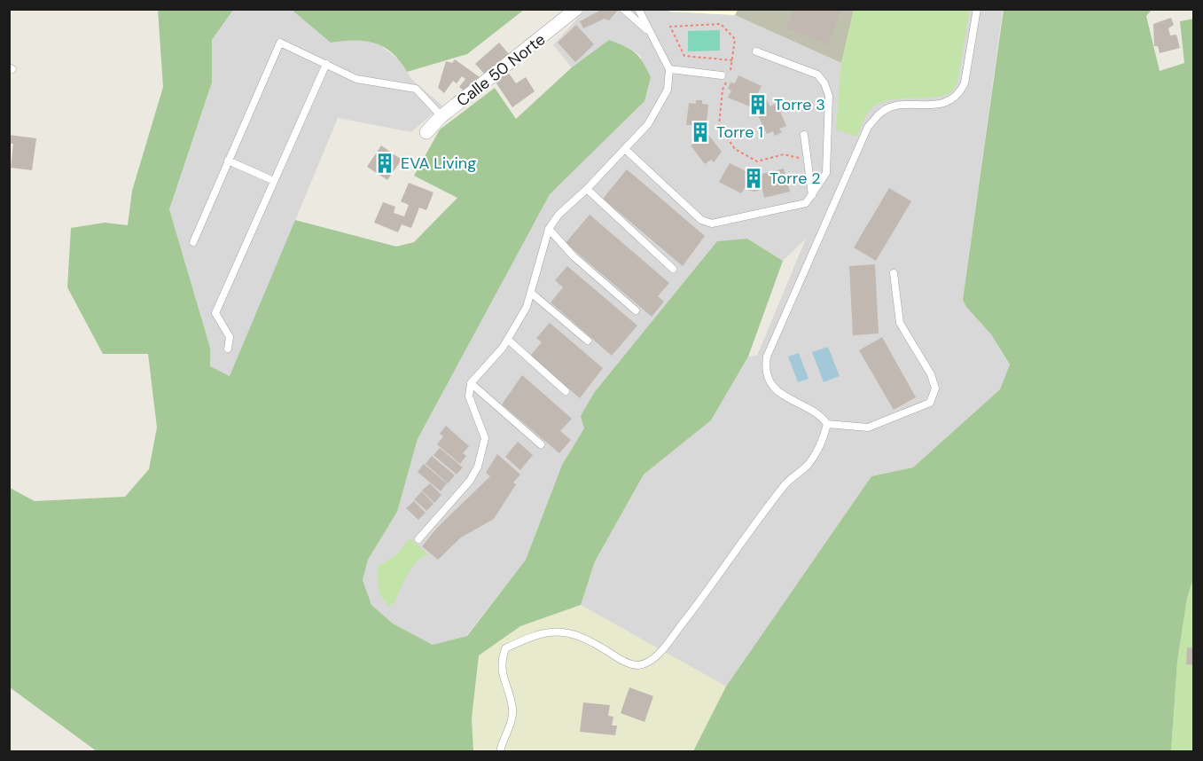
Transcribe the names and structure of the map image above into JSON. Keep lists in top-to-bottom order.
{
  "streets": {
    "street": ["Calle 50 Norte"]
  },
  "places": {
    "building": [
      "Torre 3",
      "Torre 1",
      "EVA Living",
      "Torre 2"
    ]
  }
}
